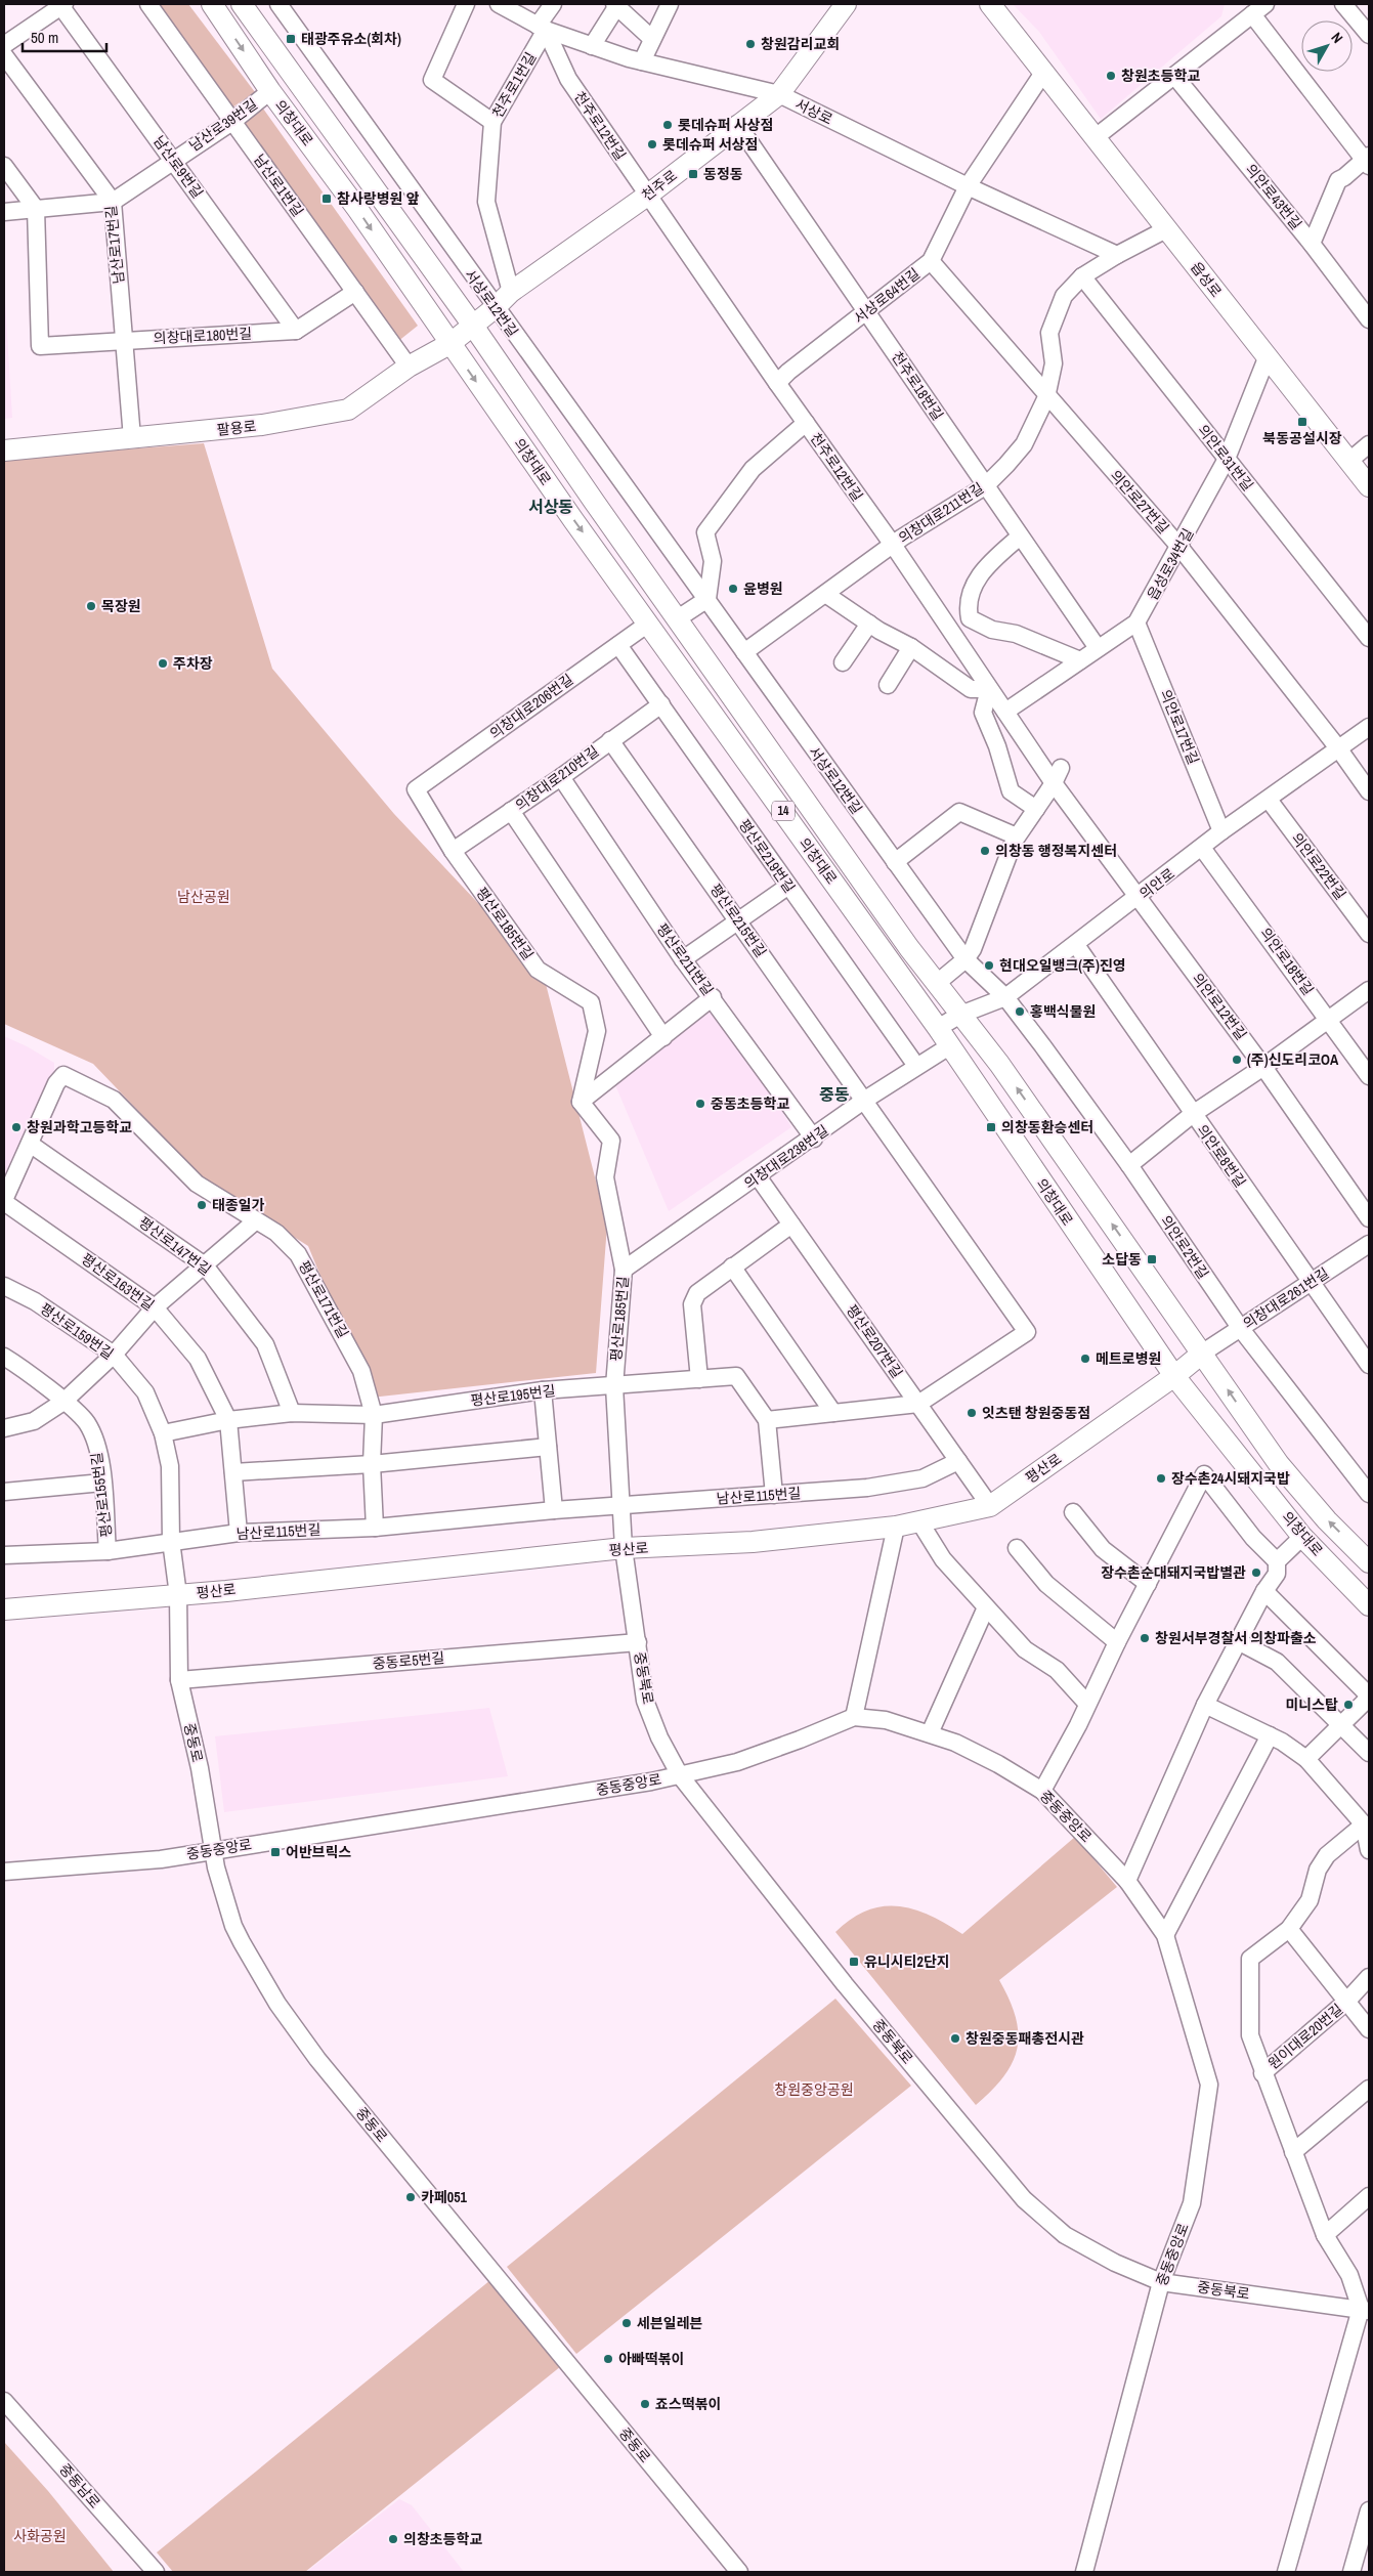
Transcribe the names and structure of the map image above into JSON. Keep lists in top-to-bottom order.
{
  "streets": {
    "main road": [
      "의창대로",
      "천주로",
      "읍성로",
      "팔용로",
      "14",
      "평산로"
    ],
    "street": [
      "천주로1번길",
      "서상로",
      "남산로39번길",
      "천주로12번길",
      "남산로9번길",
      "남산로1번길",
      "의안로43번길",
      "남산로17번길",
      "서상로64번길",
      "서상로12번길",
      "의창대로180번길",
      "천주로18번길",
      "의안로31번길",
      "의안로27번길",
      "의창대로211번길",
      "읍성로34번길",
      "의창대로206번길",
      "의안로17번길",
      "의창대로210번길",
      "평산로219번길",
      "의안로22번길",
      "의안로",
      "평산로215번길",
      "평산로185번길",
      "평산로211번길",
      "의안로18번길",
      "의안로12번길",
      "의안로8번길",
      "의창대로238번길",
      "평산로147번길",
      "의안로2번길",
      "평산로163번길",
      "의창대로261번길",
      "평산로171번길",
      "평산로159번길",
      "평산로207번길",
      "평산로195번길",
      "평산로155번길",
      "남산로115번길",
      "중동로5번길",
      "중동북로",
      "중동로",
      "중동중앙로",
      "원이대로20번길",
      "중동남로"
    ]
  },
  "crossings": [
    ["천주로1번길", "서상로"],
    ["천주로1번길", "천주로12번길"],
    ["천주로1번길", "천주로"],
    ["서상로", "천주로12번길"],
    ["서상로", "천주로"],
    ["서상로", "서상로64번길"],
    ["서상로", "의창대로211번길"],
    ["의창대로", "남산로39번길"],
    ["의창대로", "천주로"],
    ["의창대로", "팔용로"],
    ["의창대로", "의창대로206번길"],
    ["의창대로", "의안로"],
    ["의창대로", "의창대로238번길"],
    ["의창대로", "의창대로261번길"],
    ["의창대로", "평산로"],
    ["남산로39번길", "남산로9번길"],
    ["남산로39번길", "남산로1번길"],
    ["남산로39번길", "남산로17번길"],
    ["남산로39번길", "의창대로180번길"],
    ["천주로12번길", "천주로"],
    ["천주로12번길", "서상로64번길"],
    ["천주로12번길", "의창대로211번길"],
    ["천주로12번길", "읍성로34번길"],
    ["천주로12번길", "의안로"],
    ["천주로12번길", "의안로12번길"],
    ["남산로9번길", "의창대로180번길"],
    ["남산로1번길", "의창대로180번길"],
    ["남산로1번길", "팔용로"],
    ["천주로", "서상로12번길"],
    ["천주로", "천주로18번길"],
    ["천주로", "팔용로"],
    ["남산로17번길", "의창대로180번길"],
    ["남산로17번길", "팔용로"],
    ["읍성로", "의창대로211번길"],
    ["읍성로", "읍성로34번길"],
    ["서상로64번길", "천주로18번길"],
    ["서상로64번길", "의안로27번길"],
    ["서상로12번길", "의창대로211번길"],
    ["서상로12번길", "의안로"],
    ["서상로12번길", "의안로2번길"],
    ["천주로18번길", "의창대로211번길"],
    ["천주로18번길", "읍성로34번길"],
    ["의안로31번길", "의창대로211번길"],
    ["의안로31번길", "읍성로34번길"],
    ["의안로27번길", "의창대로211번길"],
    ["의안로27번길", "읍성로34번길"],
    ["의안로27번길", "의안로"],
    ["읍성로34번길", "의안로17번길"],
    ["의창대로206번길", "평산로219번길"],
    ["의창대로206번길", "평산로185번길"],
    ["의안로17번길", "의안로"],
    ["의창대로210번길", "평산로219번길"],
    ["의창대로210번길", "평산로215번길"],
    ["의창대로210번길", "평산로185번길"],
    ["의창대로210번길", "평산로211번길"],
    ["평산로219번길", "의창대로238번길"],
    ["의안로22번길", "의안로"],
    ["의안로", "의안로18번길"],
    ["의안로", "의안로12번길"],
    ["의안로", "의안로8번길"],
    ["의안로", "의안로2번길"],
    ["평산로215번길", "의창대로238번길"],
    ["평산로215번길", "평산로207번길"],
    ["평산로185번길", "의창대로238번길"],
    ["평산로185번길", "평산로195번길"],
    ["평산로185번길", "평산로"],
    ["평산로185번길", "남산로115번길"],
    ["평산로185번길", "중동북로"],
    ["평산로211번길", "의창대로238번길"],
    ["의안로8번길", "의창대로261번길"],
    ["의창대로238번길", "평산로207번길"],
    ["평산로147번길", "평산로171번길"],
    ["평산로147번길", "평산로195번길"],
    ["의안로2번길", "의창대로261번길"],
    ["평산로163번길", "평산로195번길"],
    ["평산로163번길", "남산로115번길"],
    ["의창대로261번길", "평산로"],
    ["평산로171번길", "평산로195번길"],
    ["평산로171번길", "남산로115번길"],
    ["평산로159번길", "평산로195번길"],
    ["평산로159번길", "평산로"],
    ["평산로159번길", "남산로115번길"],
    ["평산로159번길", "중동로"],
    ["평산로207번길", "평산로"],
    ["평산로207번길", "남산로115번길"],
    ["평산로", "중동북로"],
    ["평산로", "중동로"],
    ["평산로155번길", "남산로115번길"],
    ["중동로5번길", "중동북로"],
    ["중동로5번길", "중동로"],
    ["중동북로", "중동중앙로"],
    ["중동북로", "원이대로20번길"],
    ["중동로", "중동중앙로"]
  ],
  "districts": ["서상동", "중동"],
  "parks": ["남산공원", "창원중앙공원", "사화공원"],
  "places": {
    "transit": [
      "태광주유소(회차)",
      "동정동",
      "참사랑병원 앞",
      "북동공설시장",
      "의창동환승센터",
      "소답동",
      "어반브릭스",
      "유니시티2단지"
    ],
    "other": [
      "창원감리교회",
      "창원초등학교",
      "롯데슈퍼 사상점",
      "롯데슈퍼 서상점",
      "윤병원",
      "목장원",
      "주차장",
      "의창동 행정복지센터",
      "현대오일뱅크(주)진영",
      "홍백식물원",
      "(주)신도리코OA",
      "중동초등학교",
      "창원과학고등학교",
      "태종일가",
      "메트로병원",
      "잇츠탠 창원중동점",
      "장수촌24시돼지국밥",
      "장수촌순대돼지국밥별관",
      "창원서부경찰서 의창파출소",
      "미니스탑",
      "창원중동패총전시관",
      "카페051",
      "세븐일레븐",
      "아빠떡볶이",
      "죠스떡볶이",
      "의창초등학교"
    ]
  },
  "scale_bar": "50 m",
  "north": "top right"
}
